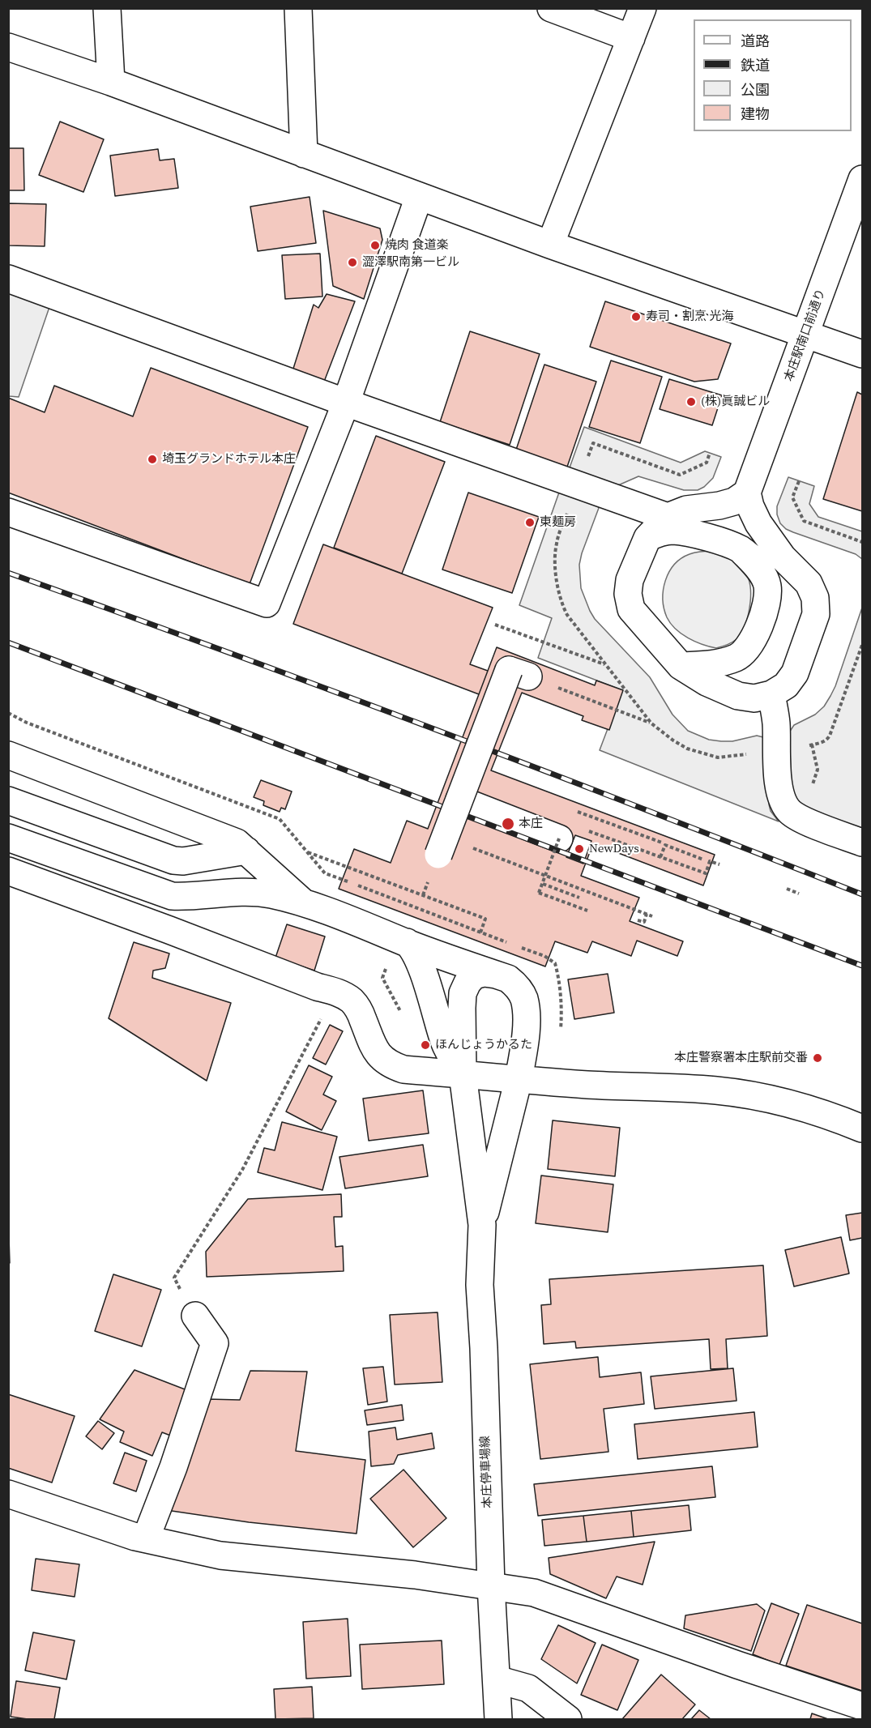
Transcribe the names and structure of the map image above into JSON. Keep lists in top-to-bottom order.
{
  "streets": {
    "street": ["本庄駅南口前通り", "本庄停車場線"]
  },
  "places": [
    "焼肉 食道楽",
    "澀澤駅南第一ビル",
    "寿司・割烹 光海",
    "(株)眞誠ビル",
    "埼玉グランドホテル本庄",
    "東麺房",
    "本庄",
    "NewDays",
    "ほんじょうかるた",
    "本庄警察署本庄駅前交番"
  ],
  "legend": [
    "道路",
    "鉄道",
    "公園",
    "建物"
  ]
}
